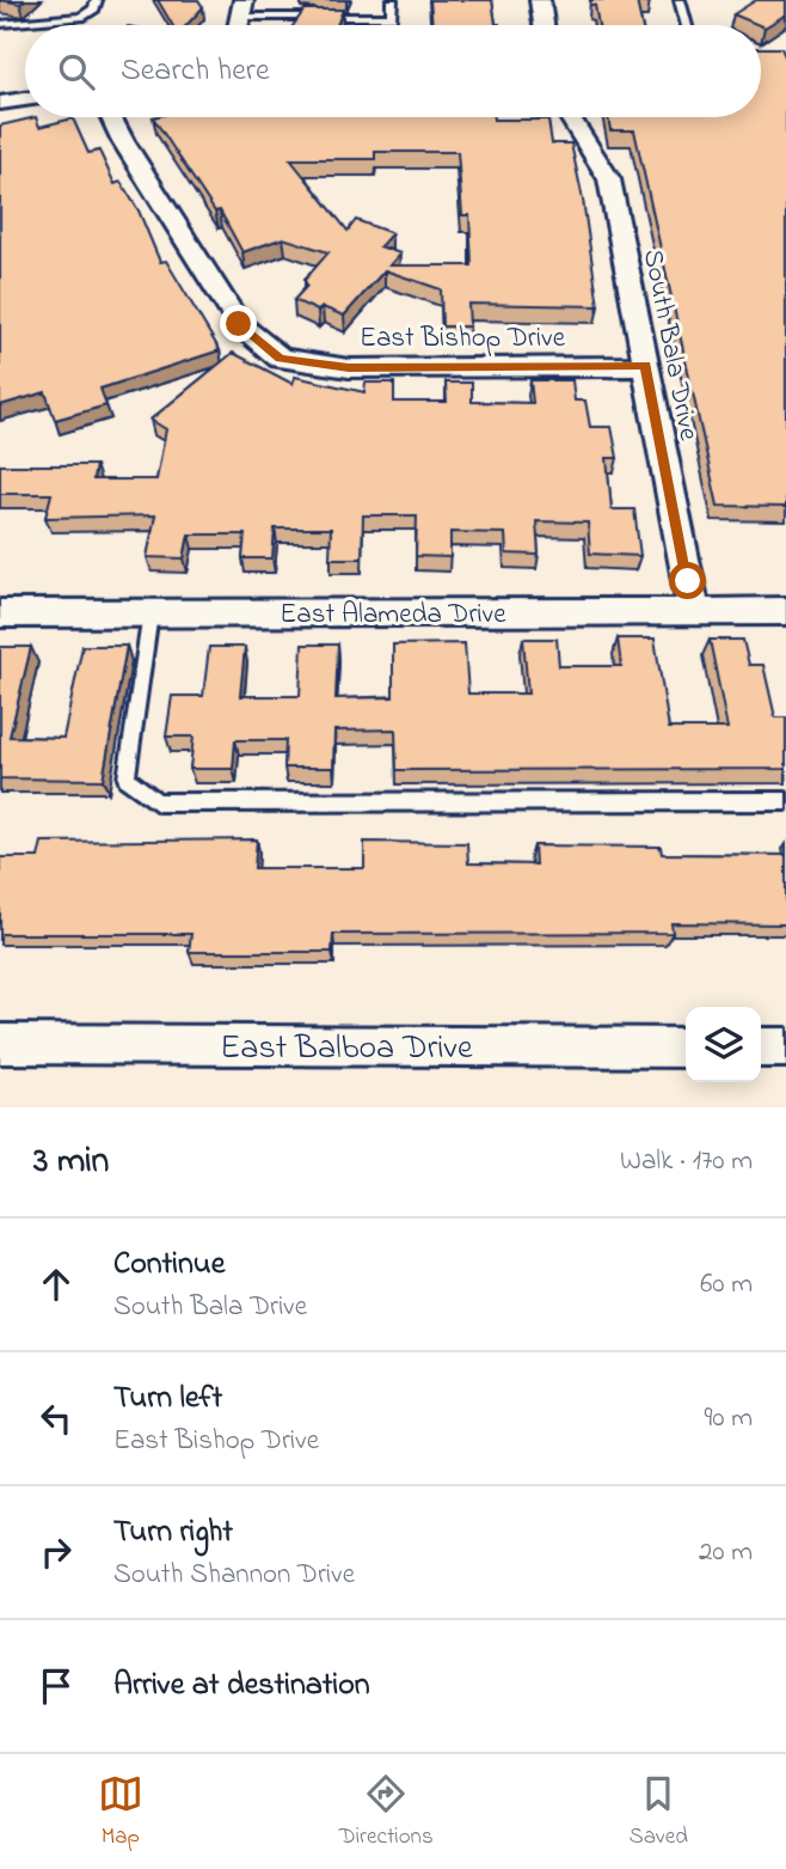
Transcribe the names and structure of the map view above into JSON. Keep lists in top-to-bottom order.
{
  "streets": {
    "street": [
      "East Bishop Drive",
      "South Bala Drive",
      "East Alameda Drive",
      "East Balboa Drive"
    ]
  },
  "crossings": [
    ["East Bishop Drive", "South Bala Drive"],
    ["South Bala Drive", "East Alameda Drive"]
  ],
  "page": {
    "search": "Search here",
    "heading": ["3 min", "Walk · 170 m"],
    "list": [
      ["Continue", "South Bala Drive", "60 m"],
      ["Turn left", "East Bishop Drive", "90 m"],
      ["Turn right", "South Shannon Drive", "20 m"],
      "Arrive at destination"
    ],
    "nav": ["Map", "Directions", "Saved"]
  }
}
